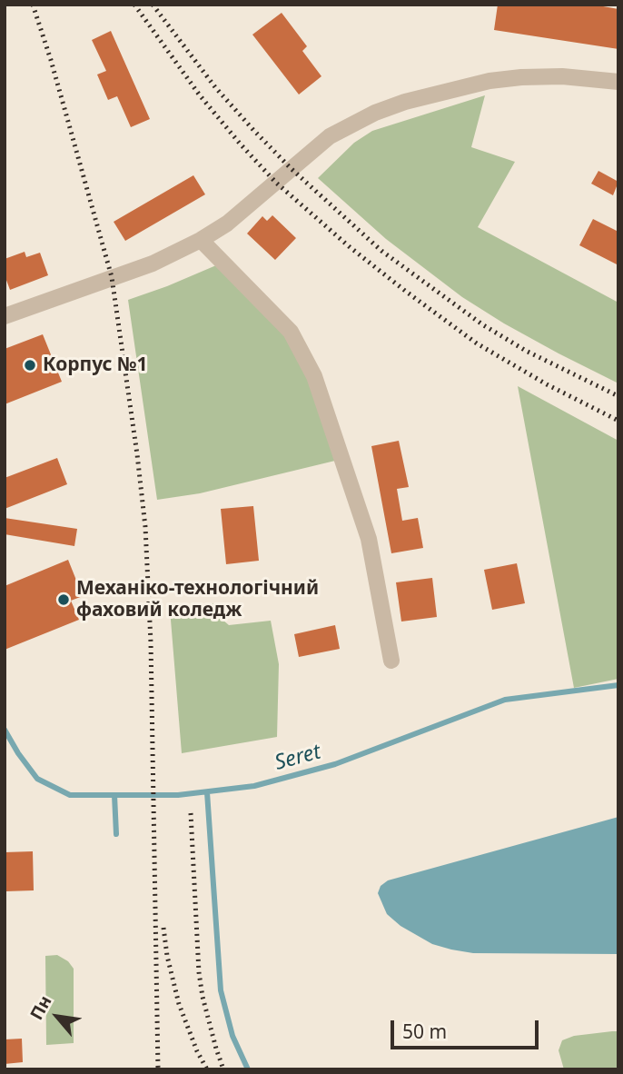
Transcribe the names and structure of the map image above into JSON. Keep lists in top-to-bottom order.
{
  "water": ["Seret"],
  "places": ["Корпус №1", "Механіко-технологічний фаховий коледж"],
  "scale_bar": "50 m",
  "north": "top left"
}
